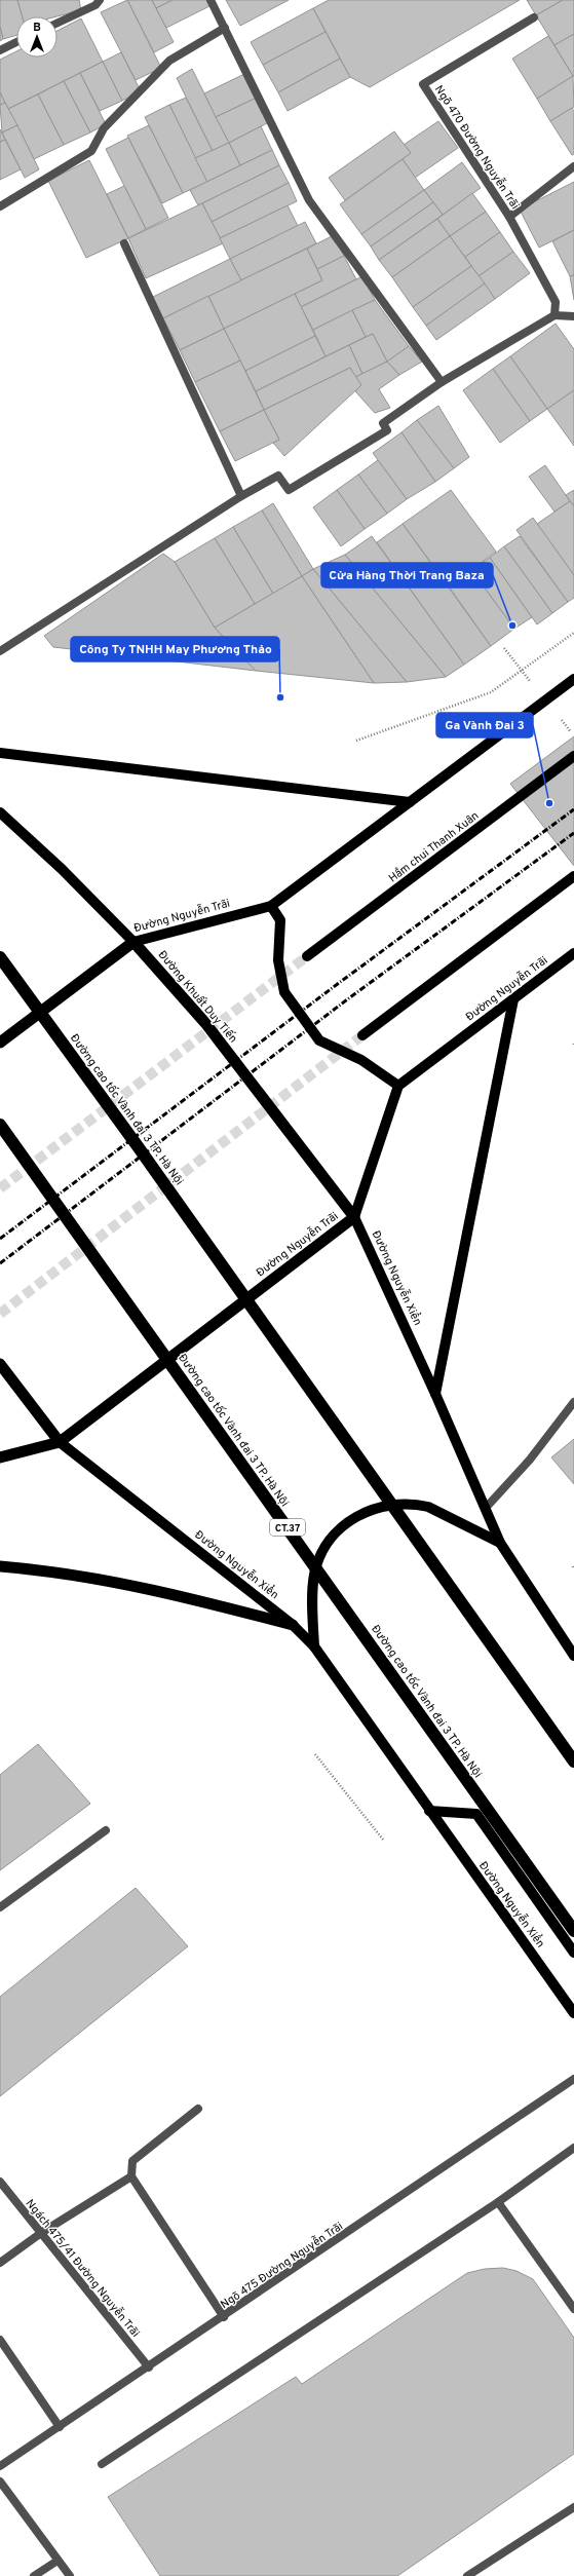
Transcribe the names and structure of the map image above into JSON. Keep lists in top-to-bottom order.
{
  "streets": {
    "highway": [
      "Đường Nguyễn Trãi",
      "Đường Khuất Duy Tiến",
      "Đường cao tốc Vành đai 3 TP. Hà Nội",
      "Đường Nguyễn Xiển",
      "CT.37"
    ],
    "main road": ["Hầm chui Thanh Xuân"],
    "street": ["Ngõ 470 Đường Nguyễn Trãi", "Ngõ 475 Đường Nguyễn Trãi", "Ngách 475/41 Đường Nguyễn Trãi"]
  },
  "crossings": [
    ["Đường Nguyễn Trãi", "Đường Khuất Duy Tiến"],
    ["Đường Nguyễn Trãi", "Đường Nguyễn Xiển"],
    ["Đường Khuất Duy Tiến", "Đường Nguyễn Xiển"],
    ["Ngõ 475 Đường Nguyễn Trãi", "Ngách 475/41 Đường Nguyễn Trãi"]
  ],
  "places": ["Cửa Hàng Thời Trang Baza", "Công Ty TNHH May Phương Thảo", "Ga Vành Đai 3"],
  "north": "top"
}
